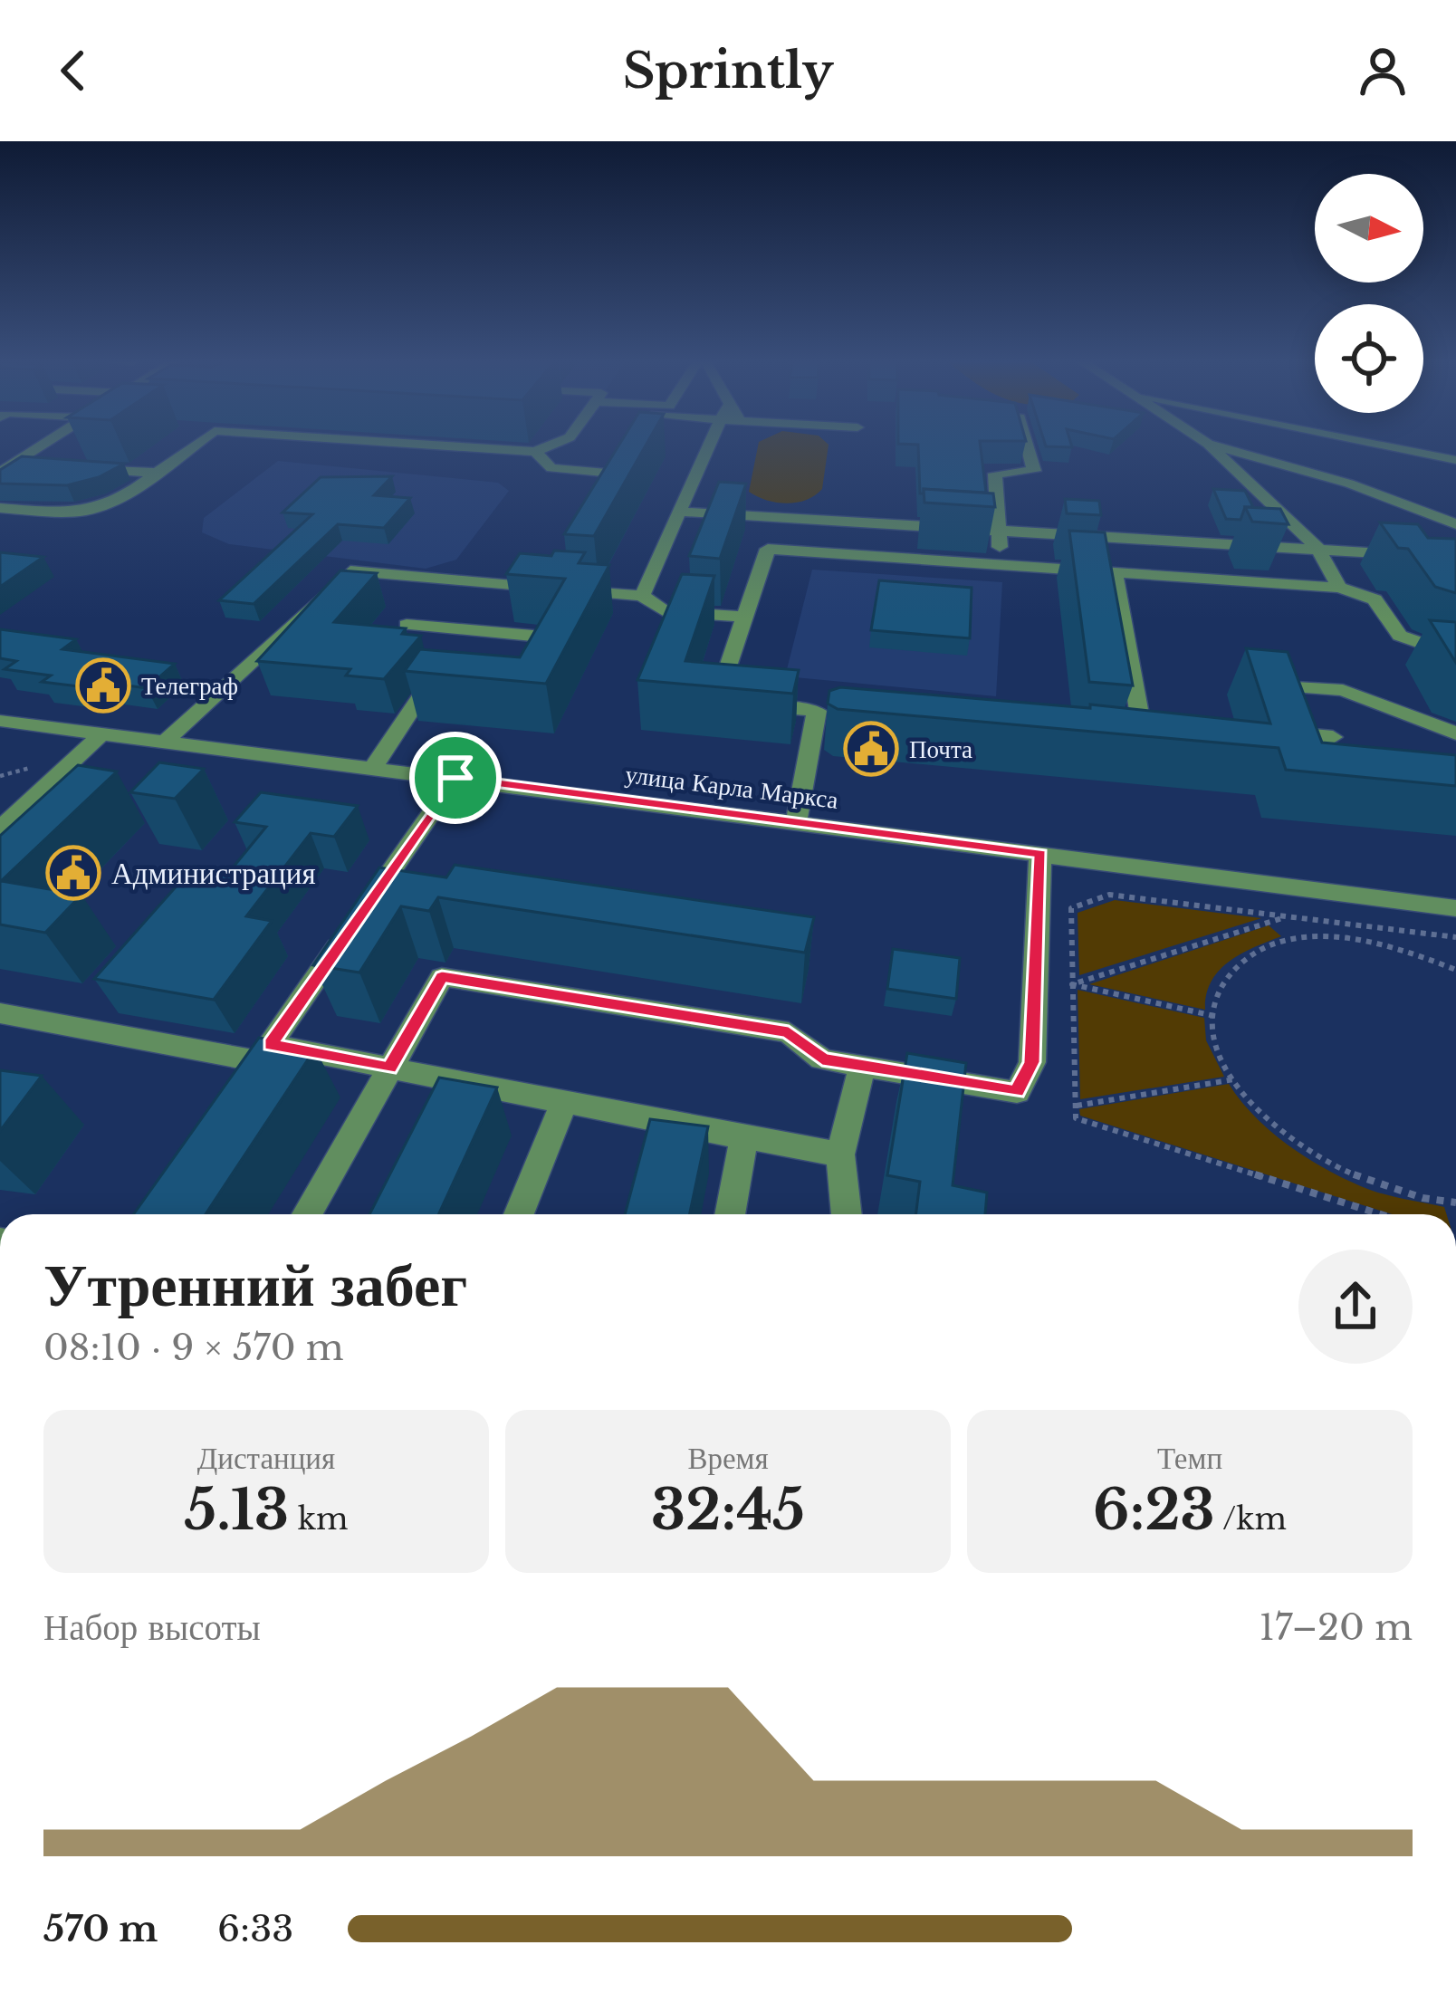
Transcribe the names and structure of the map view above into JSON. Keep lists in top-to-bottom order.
{
  "streets": {
    "street": ["улица Карла Маркса"]
  },
  "places": {
    "public building": ["Телеграф", "Почта", "Администрация"]
  },
  "north": "right",
  "page": {
    "header": "Sprintly",
    "heading": ["Утренний забег", "08:10 · 9 × 570 m"],
    "stats": [
      ["Дистанция", "5.13 km"],
      ["Время", "32:45"],
      ["Темп", "6:23 /km"]
    ],
    "chart": ["Набор высоты", "17–20 m"],
    "list": [
      {
        "name": "570 m",
        "note": "6:33"
      }
    ]
  }
}
